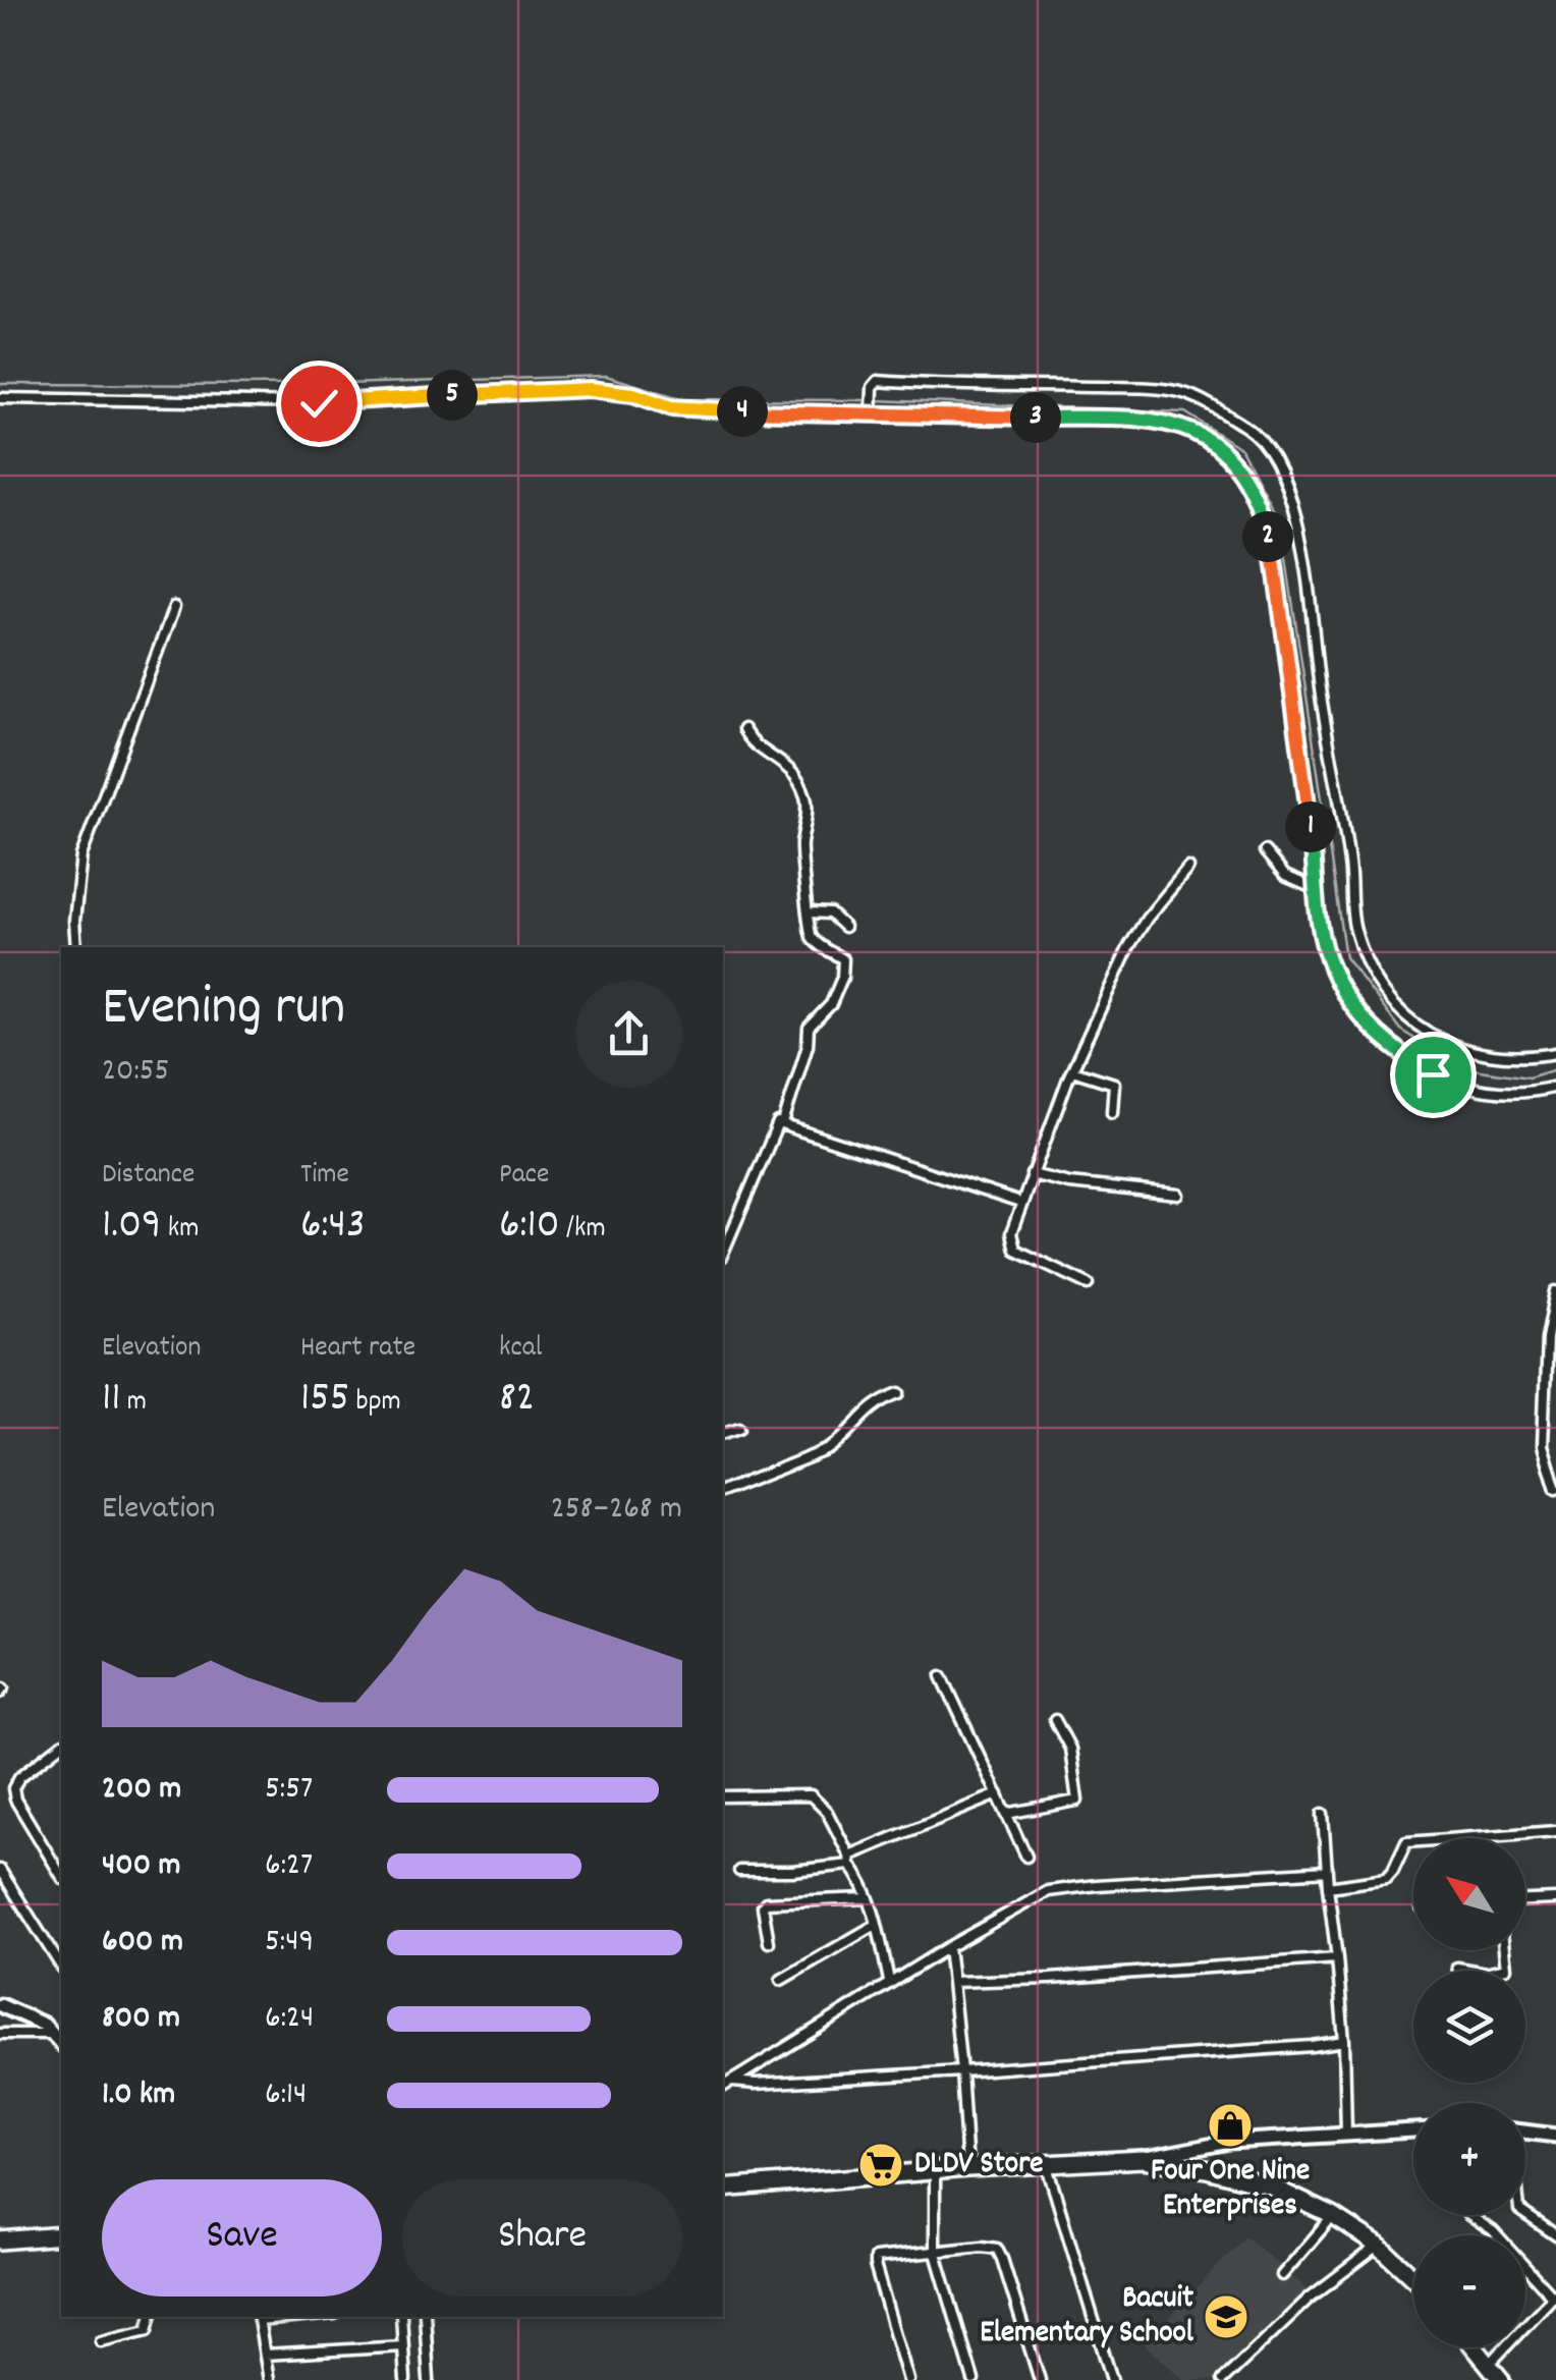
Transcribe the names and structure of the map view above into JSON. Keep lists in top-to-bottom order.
{
  "places": {
    "shop": ["Four One Nine Enterprises"],
    "supermarket": ["DLDV Store"],
    "school or university": ["Bacuit Elementary School"]
  },
  "north": "top left",
  "page": {
    "pins": [
      "5",
      "4",
      "3",
      "2",
      "1"
    ],
    "heading": ["Evening run", "20:55"],
    "stats": [
      ["Distance", "1.09 km"],
      ["Time", "6:43"],
      ["Pace", "6:10 /km"],
      ["Elevation", "11 m"],
      ["Heart rate", "155 bpm"],
      ["kcal", "82"]
    ],
    "chart": ["Elevation", "258–268 m"],
    "list": [
      {
        "name": "200 m",
        "note": "5:57"
      },
      {
        "name": "400 m",
        "note": "6:27"
      },
      {
        "name": "600 m",
        "note": "5:49"
      },
      {
        "name": "800 m",
        "note": "6:24"
      },
      {
        "name": "1.0 km",
        "note": "6:14"
      }
    ],
    "map_buttons": ["+", "−"],
    "buttons": ["Save", "Share"]
  }
}
